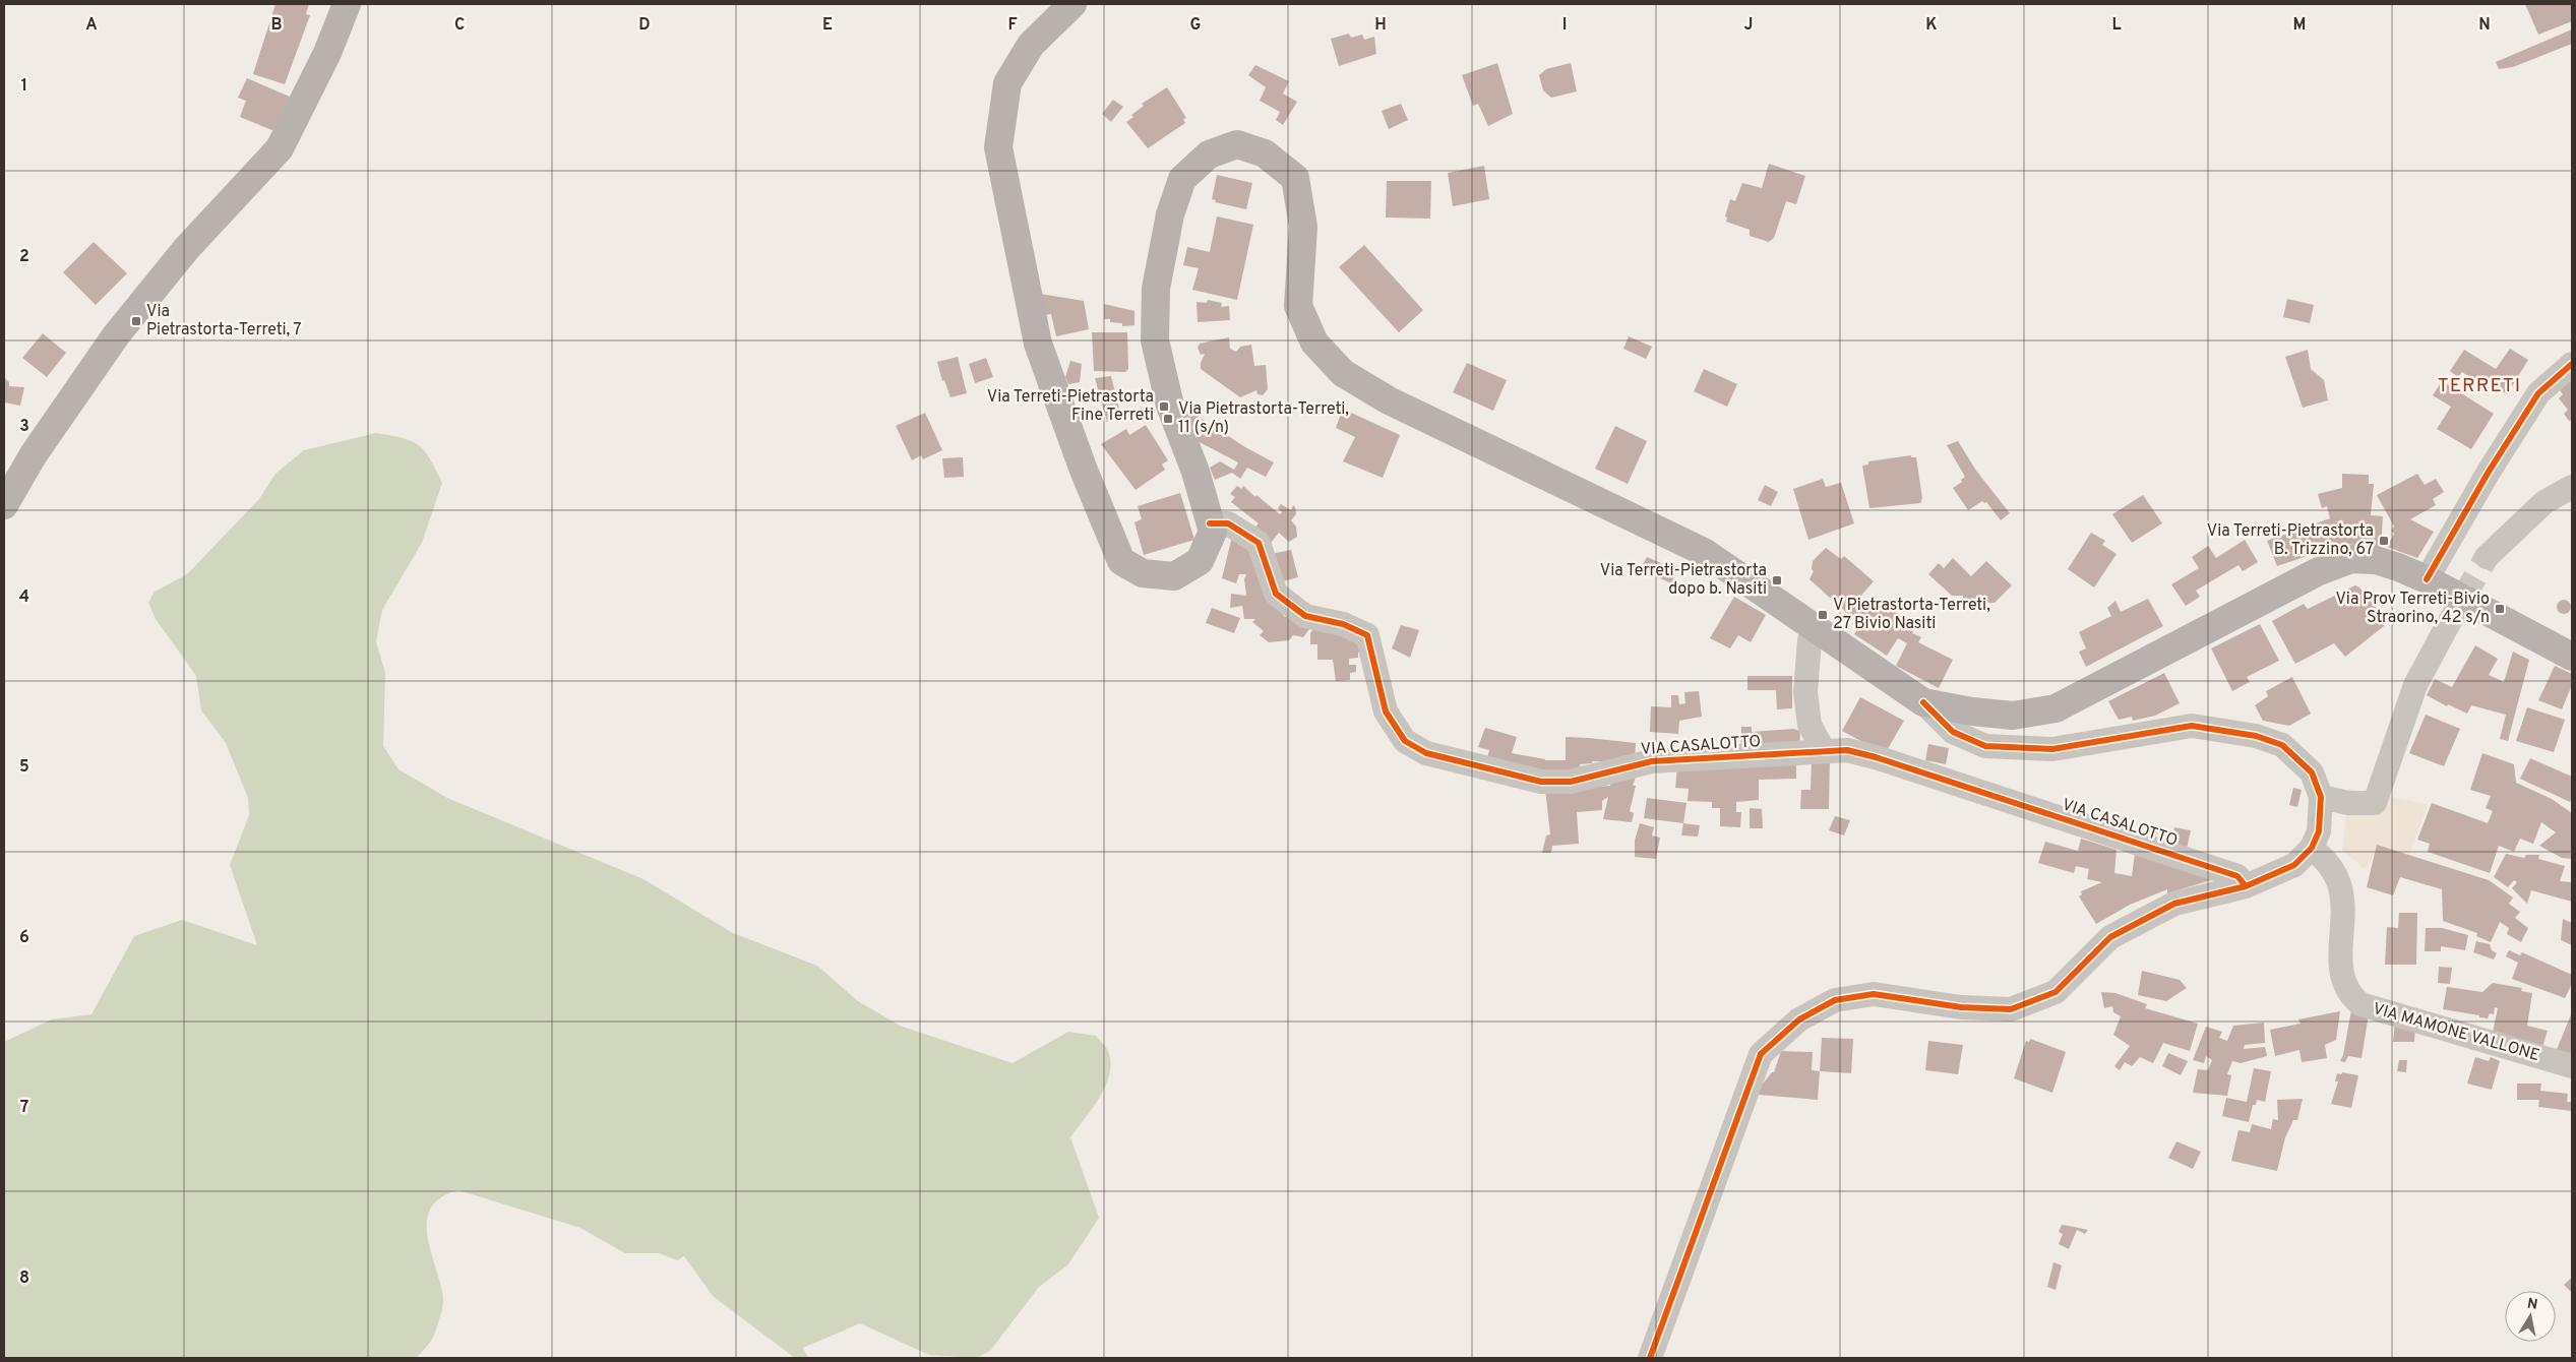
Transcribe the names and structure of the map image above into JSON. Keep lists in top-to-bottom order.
{
  "streets": {
    "street": ["VIA CASALOTTO", "VIA MAMONE VALLONE"]
  },
  "districts": ["TERRETI"],
  "places": {
    "transit": [
      "Via Pietrastorta-Terreti, 7",
      "Via Terreti-Pietrastorta Fine Terreti",
      "Via Pietrastorta-Terreti, 11 (s/n)",
      "Via Terreti-Pietrastorta B. Trizzino, 67",
      "Via Terreti-Pietrastorta dopo b. Nasiti",
      "Via Prov Terreti-Bivio Straorino, 42 s/n",
      "V Pietrastorta-Terreti, 27 Bivio Nasiti"
    ]
  },
  "north": "top",
  "grid": {
    "columns": [
      "A",
      "B",
      "C",
      "D",
      "E",
      "F",
      "G",
      "H",
      "I",
      "J",
      "K",
      "L",
      "M",
      "N"
    ],
    "rows": [
      "1",
      "2",
      "3",
      "4",
      "5",
      "6",
      "7",
      "8"
    ]
  }
}
